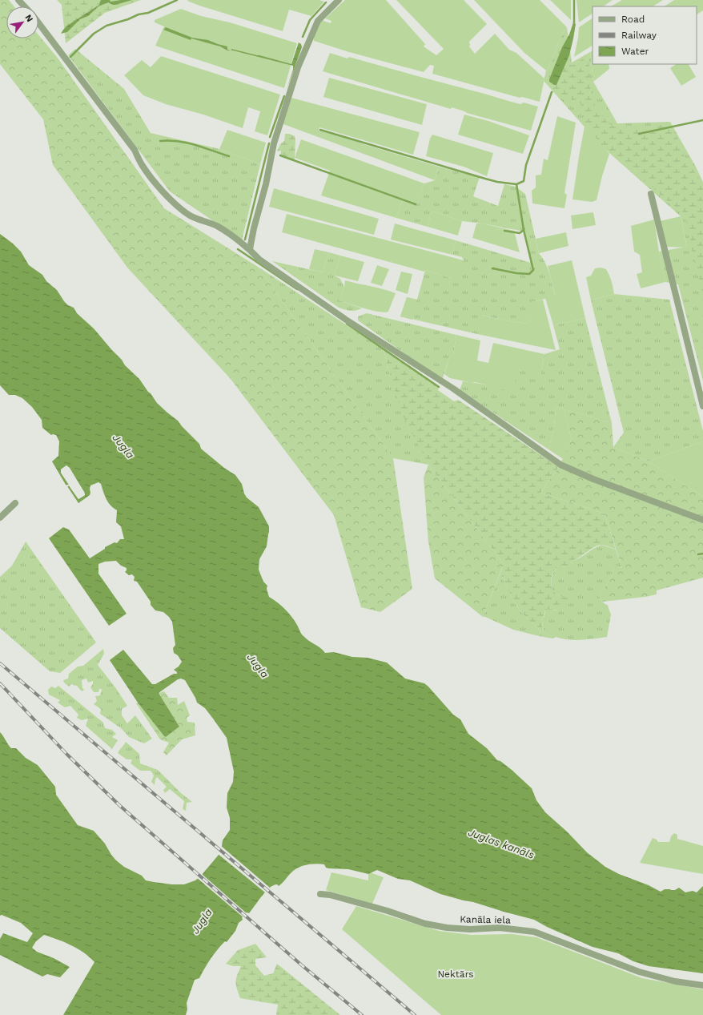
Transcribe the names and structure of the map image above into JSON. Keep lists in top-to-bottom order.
{
  "streets": {
    "street": ["Kanāla iela"]
  },
  "water": ["Jugla", "Juglas kanāls"],
  "parks": ["Nektārs"],
  "legend": ["Road", "Railway", "Water"],
  "north": "top right"
}
